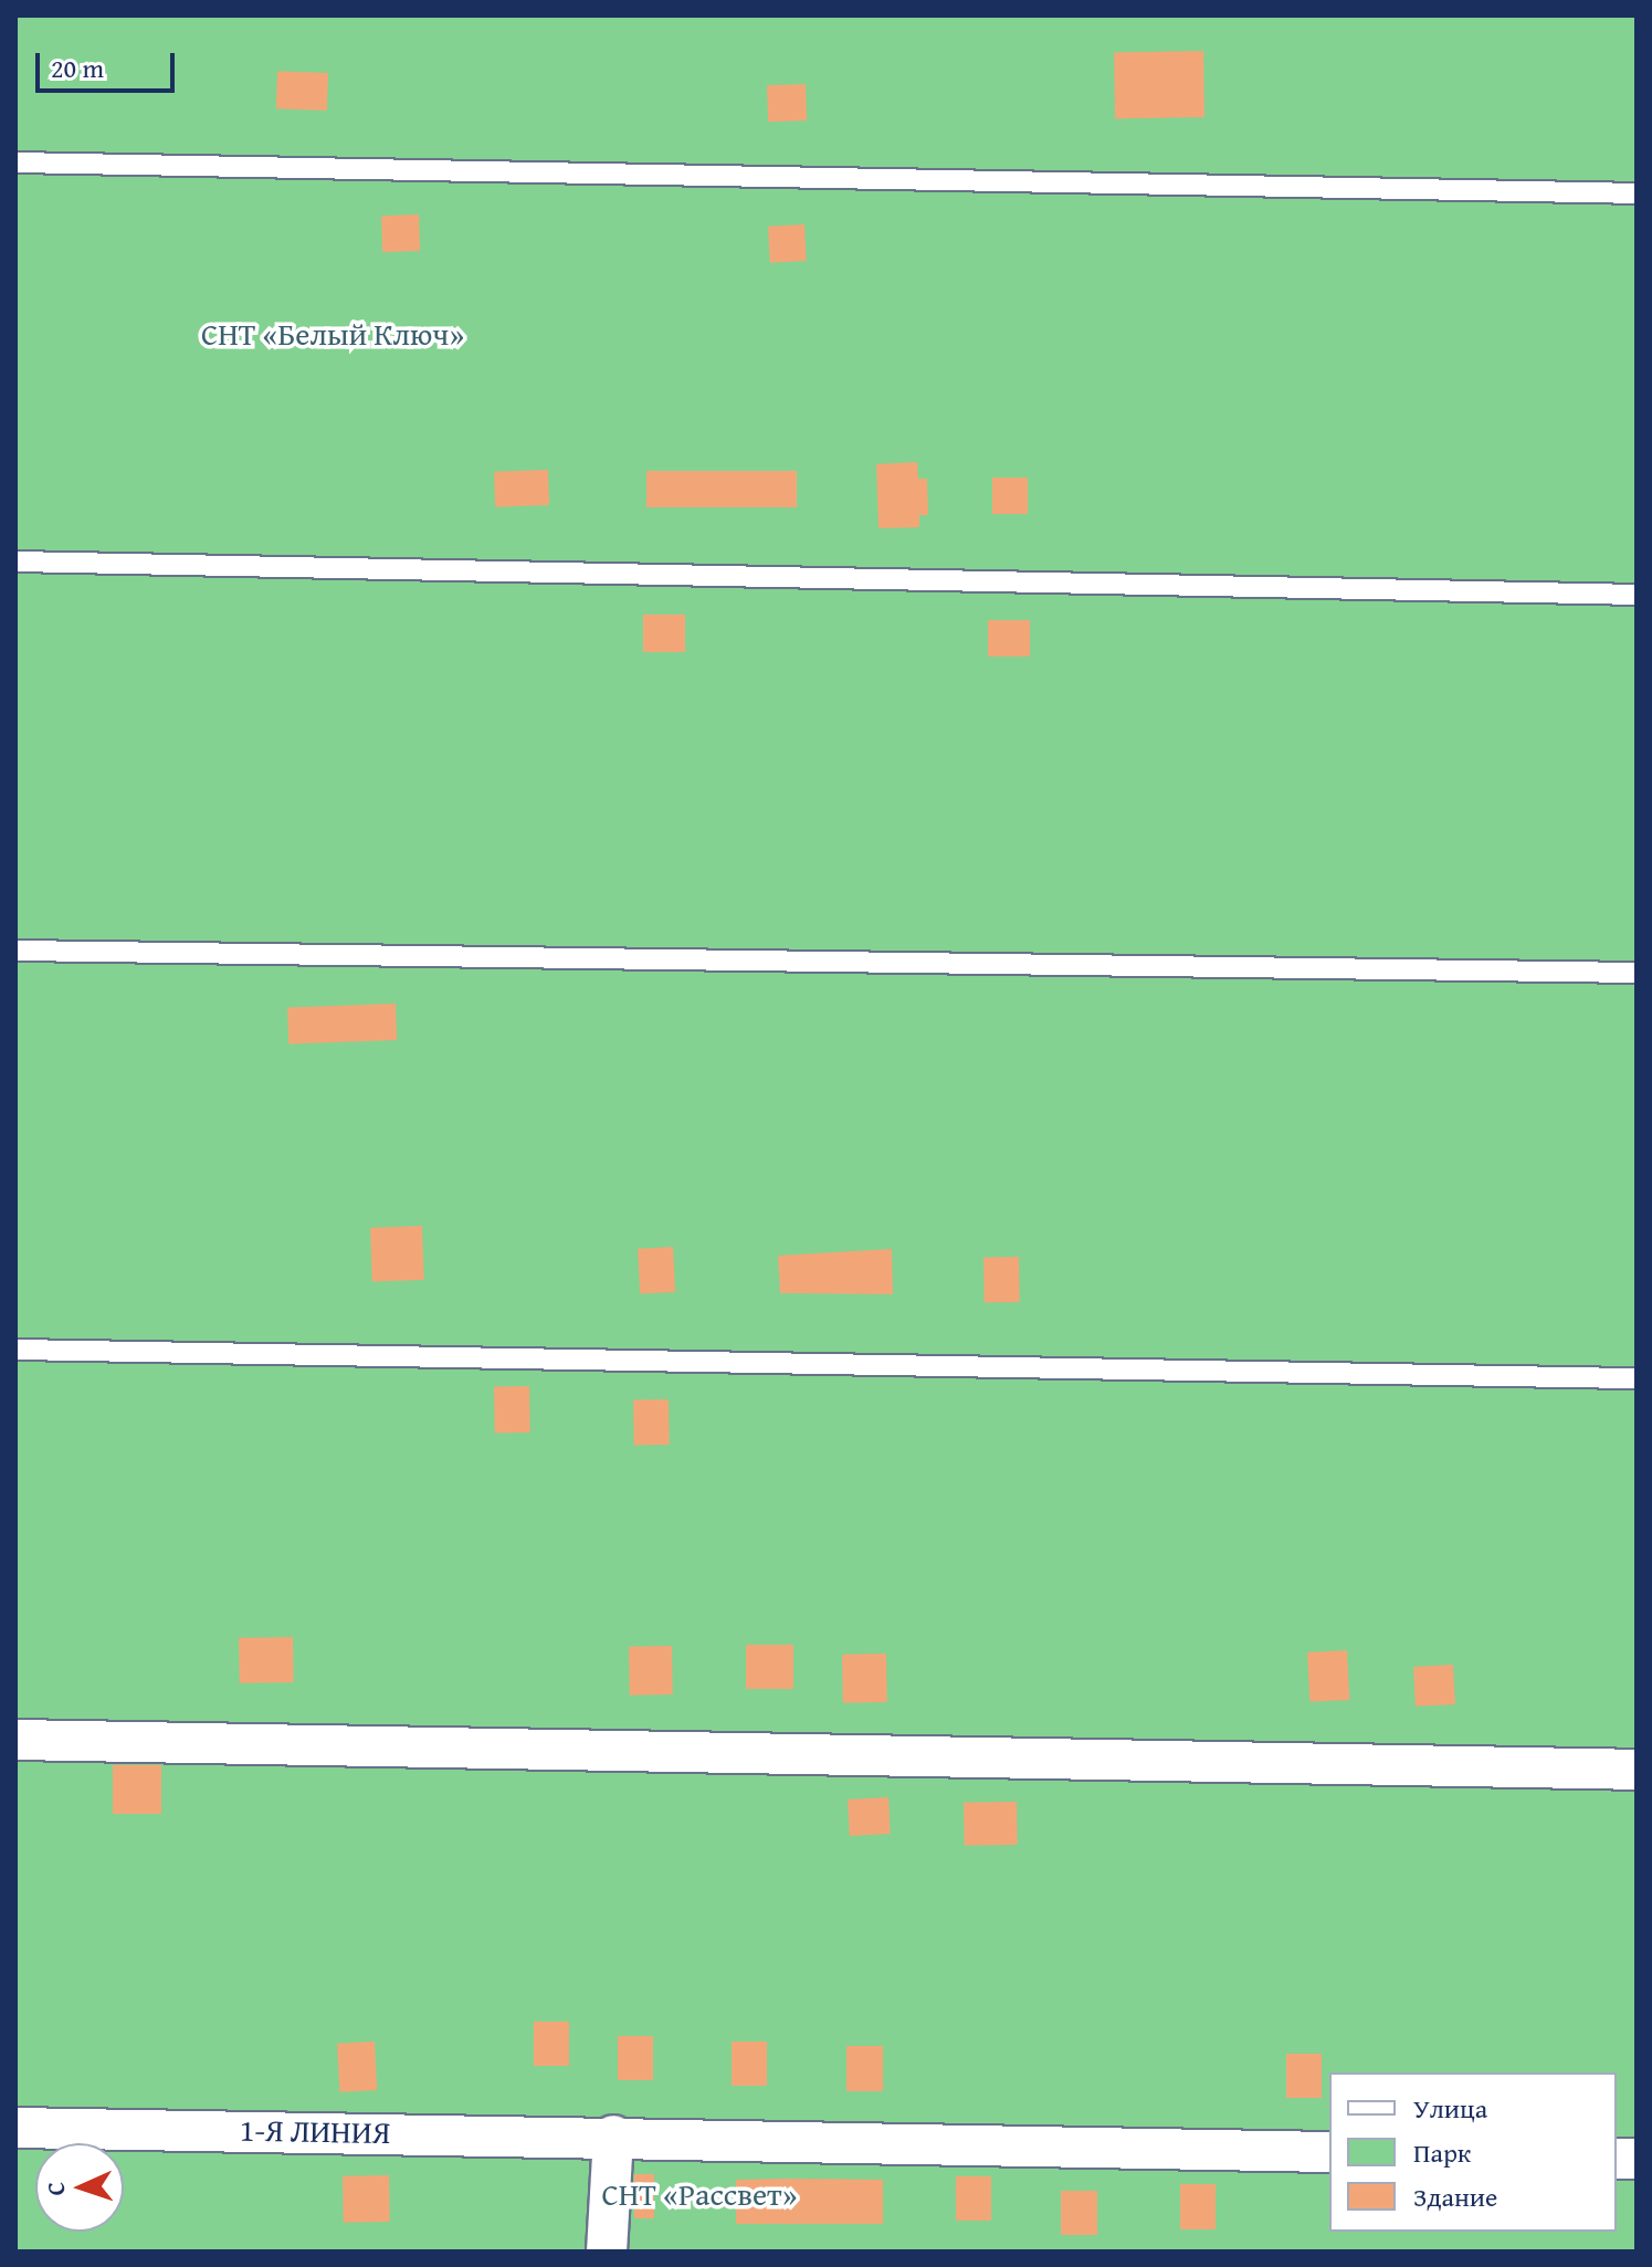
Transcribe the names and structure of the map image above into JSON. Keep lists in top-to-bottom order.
{
  "streets": {
    "street": ["1-Я ЛИНИЯ"]
  },
  "parks": ["СНТ «Белый Ключ»", "СНТ «Рассвет»"],
  "legend": ["Улица", "Парк", "Здание"],
  "scale_bar": "20 m",
  "north": "left"
}
